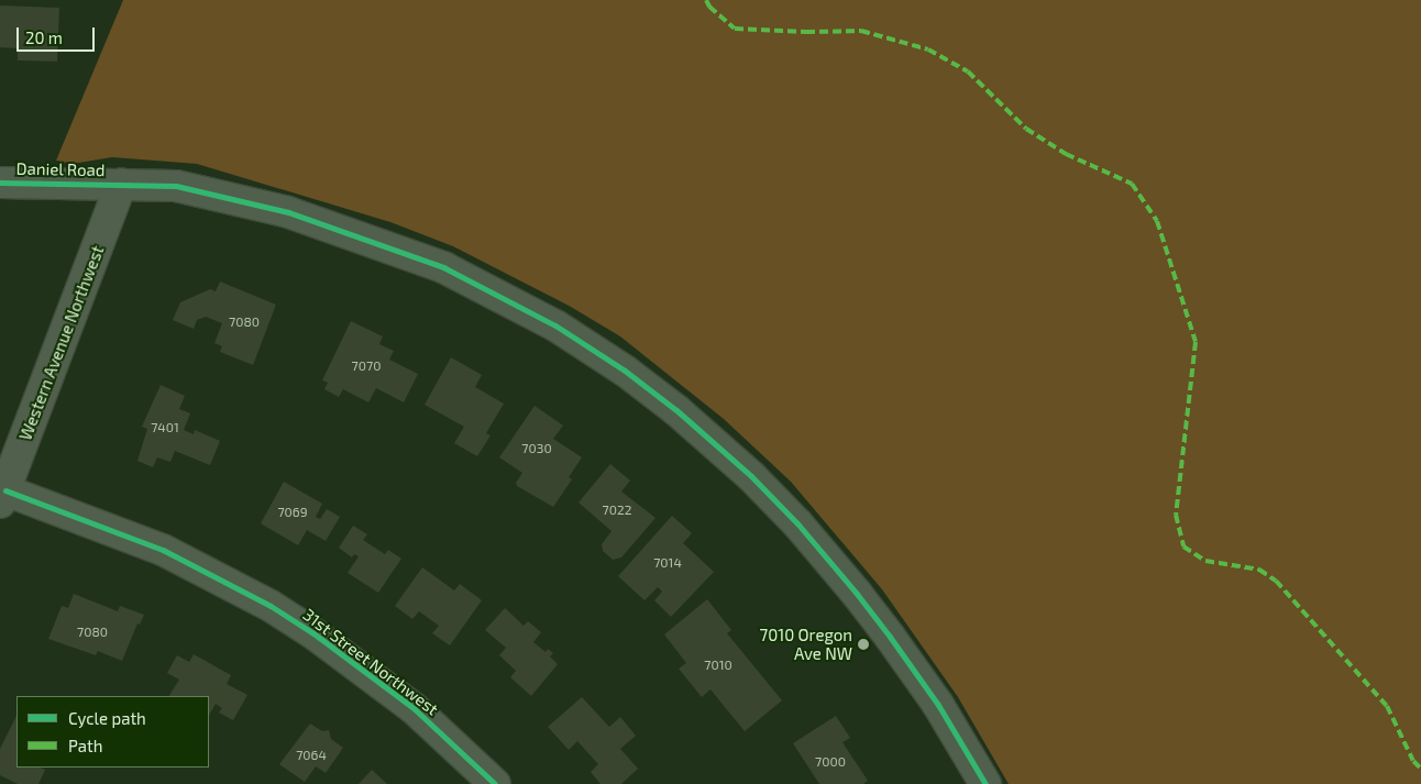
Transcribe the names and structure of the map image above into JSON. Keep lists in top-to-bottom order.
{
  "streets": {
    "street": ["Daniel Road", "Western Avenue Northwest", "31st Street Northwest"]
  },
  "crossings": [
    ["Daniel Road", "Western Avenue Northwest"],
    ["Western Avenue Northwest", "31st Street Northwest"]
  ],
  "places": ["7010 Oregon Ave NW"],
  "house_numbers": [
    "7080",
    "7070",
    "7401",
    "7030",
    "7022",
    "7069",
    "7014",
    "7080",
    "7010",
    "7064",
    "7000"
  ],
  "legend": ["Cycle path", "Path"],
  "scale_bar": "20 m"
}
